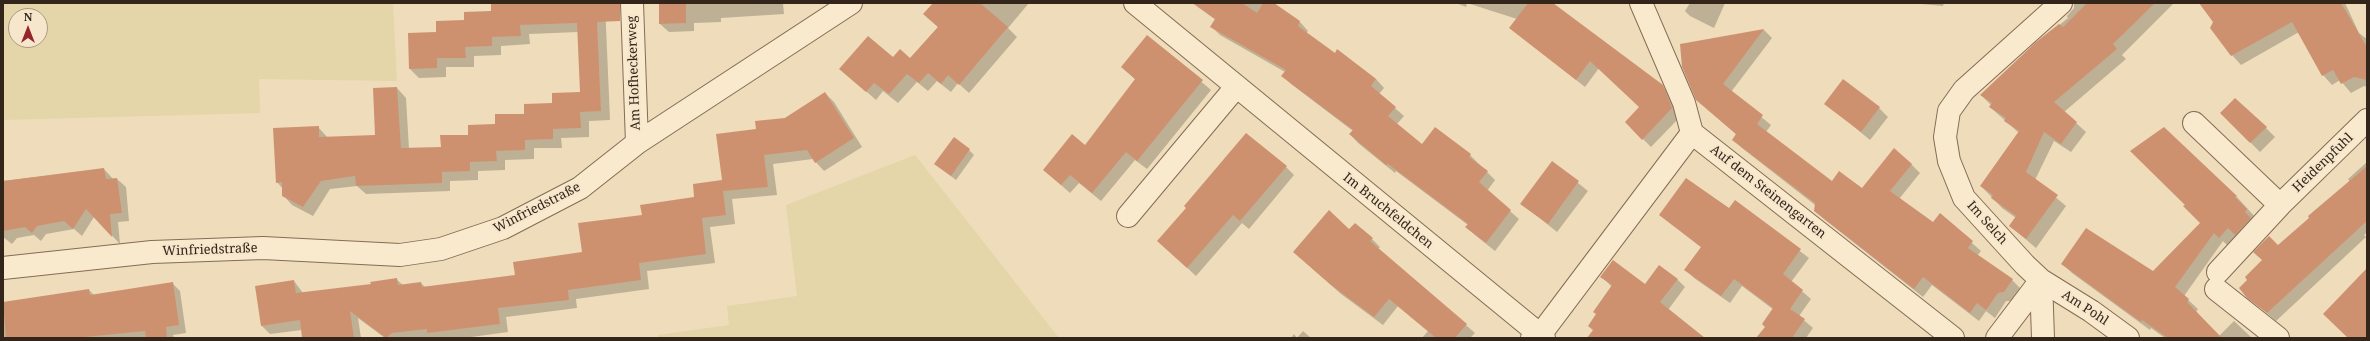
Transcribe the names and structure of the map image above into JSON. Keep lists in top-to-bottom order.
{
  "streets": {
    "street": [
      "Am Hofheckerweg",
      "Heidenpfuhl",
      "Auf dem Steinengarten",
      "Winfriedstraße",
      "Im Bruchfeldchen",
      "Im Selch",
      "Am Pohl"
    ]
  },
  "crossings": [
    ["Am Hofheckerweg", "Winfriedstraße"],
    ["Auf dem Steinengarten", "Im Bruchfeldchen"],
    ["Im Selch", "Am Pohl"]
  ],
  "north": "top"
}
